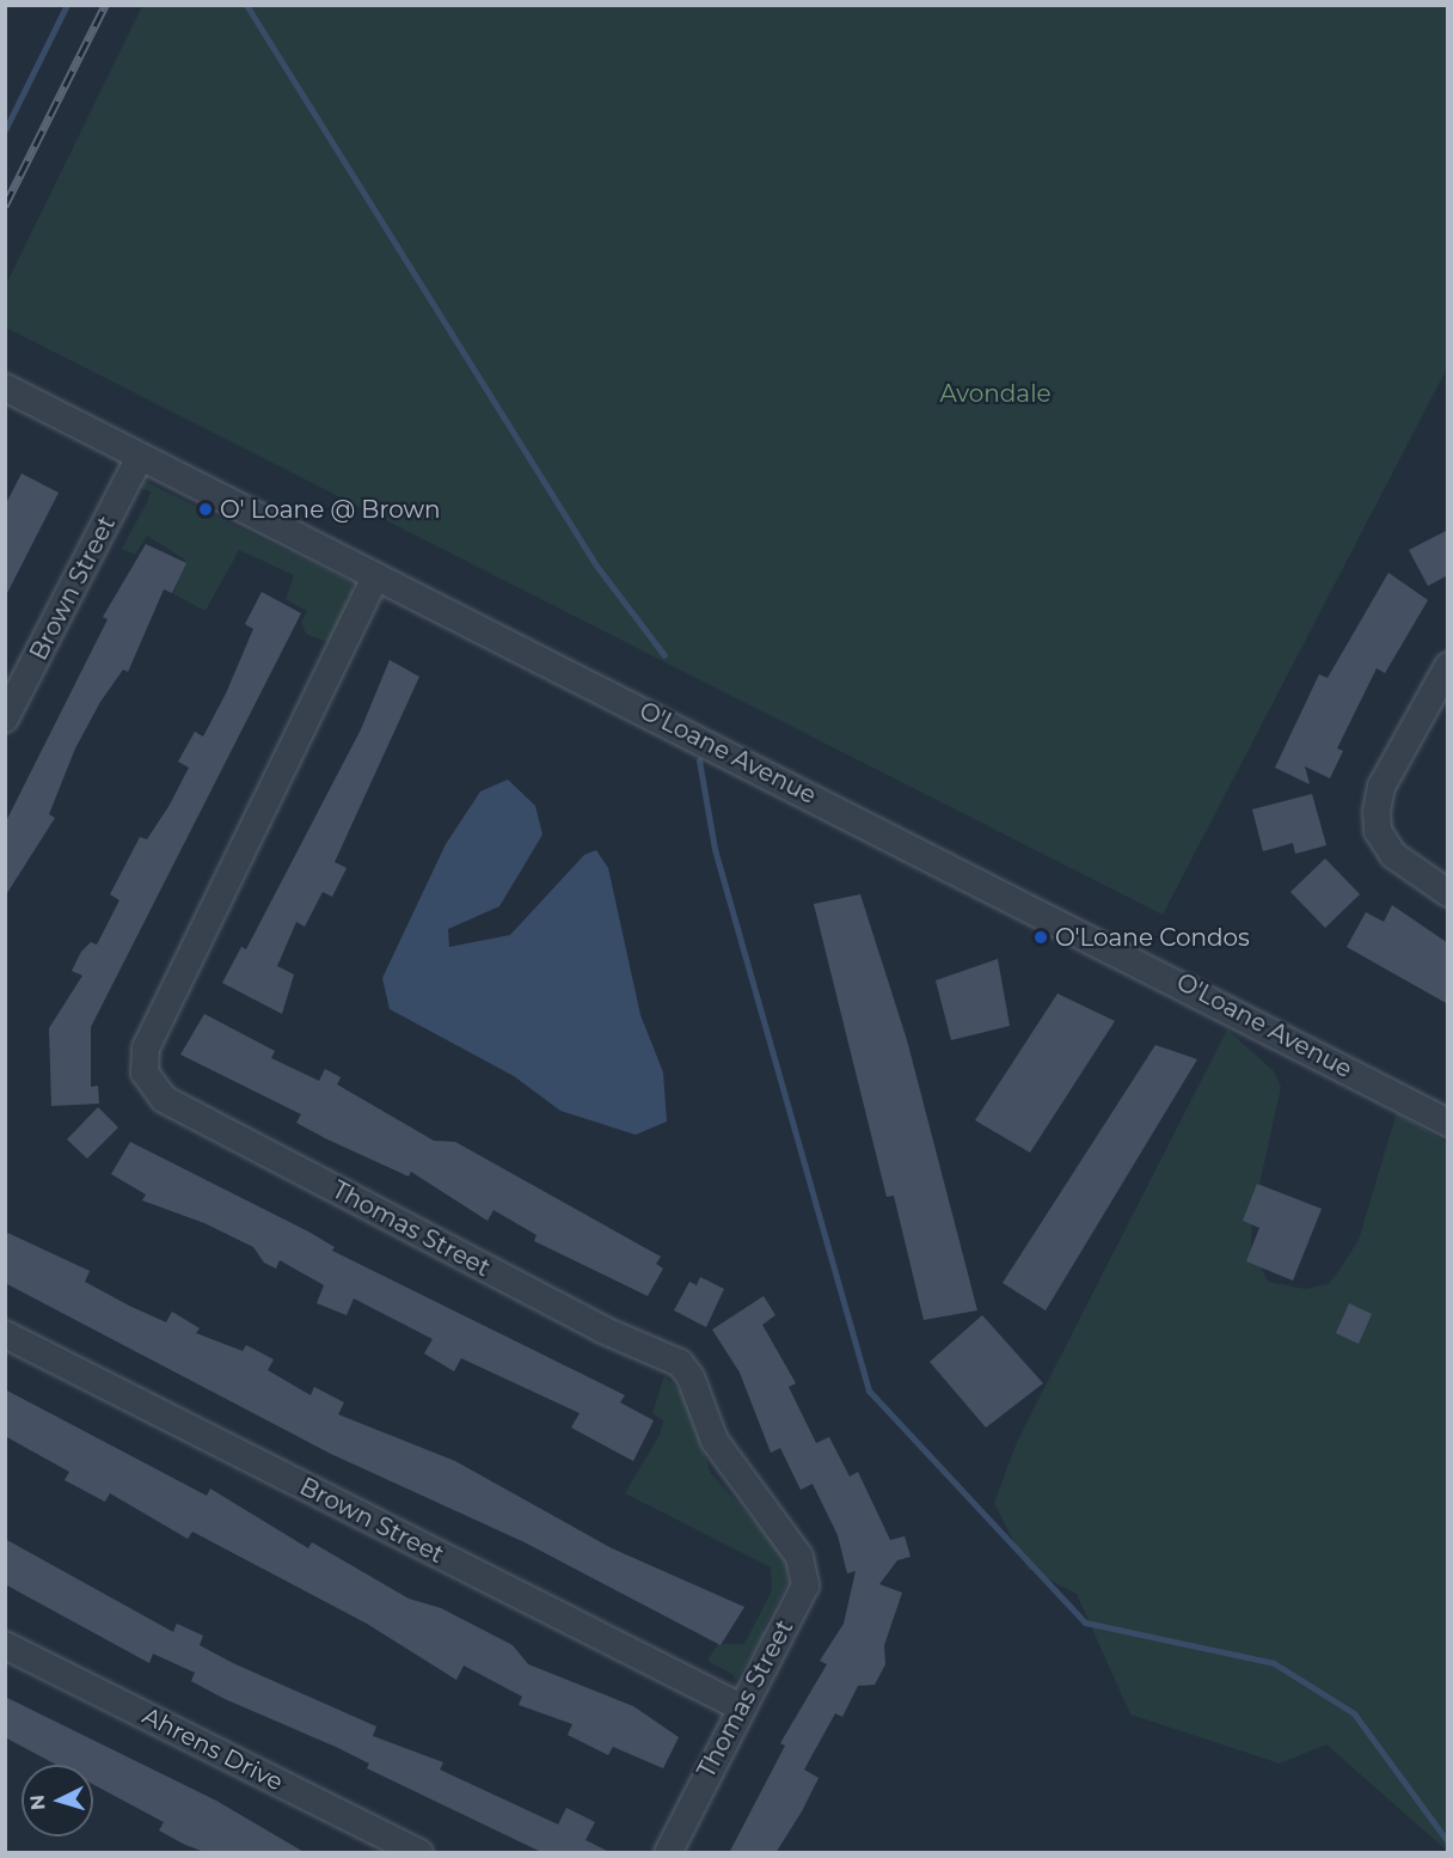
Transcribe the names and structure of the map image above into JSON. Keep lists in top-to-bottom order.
{
  "streets": {
    "street": [
      "Brown Street",
      "O'Loane Avenue",
      "Thomas Street",
      "Ahrens Drive"
    ]
  },
  "crossings": [
    ["Brown Street", "O'Loane Avenue"],
    ["Brown Street", "Thomas Street"],
    ["O'Loane Avenue", "Thomas Street"]
  ],
  "parks": ["Avondale"],
  "places": ["O' Loane @ Brown", "O'Loane Condos"],
  "north": "left"
}
